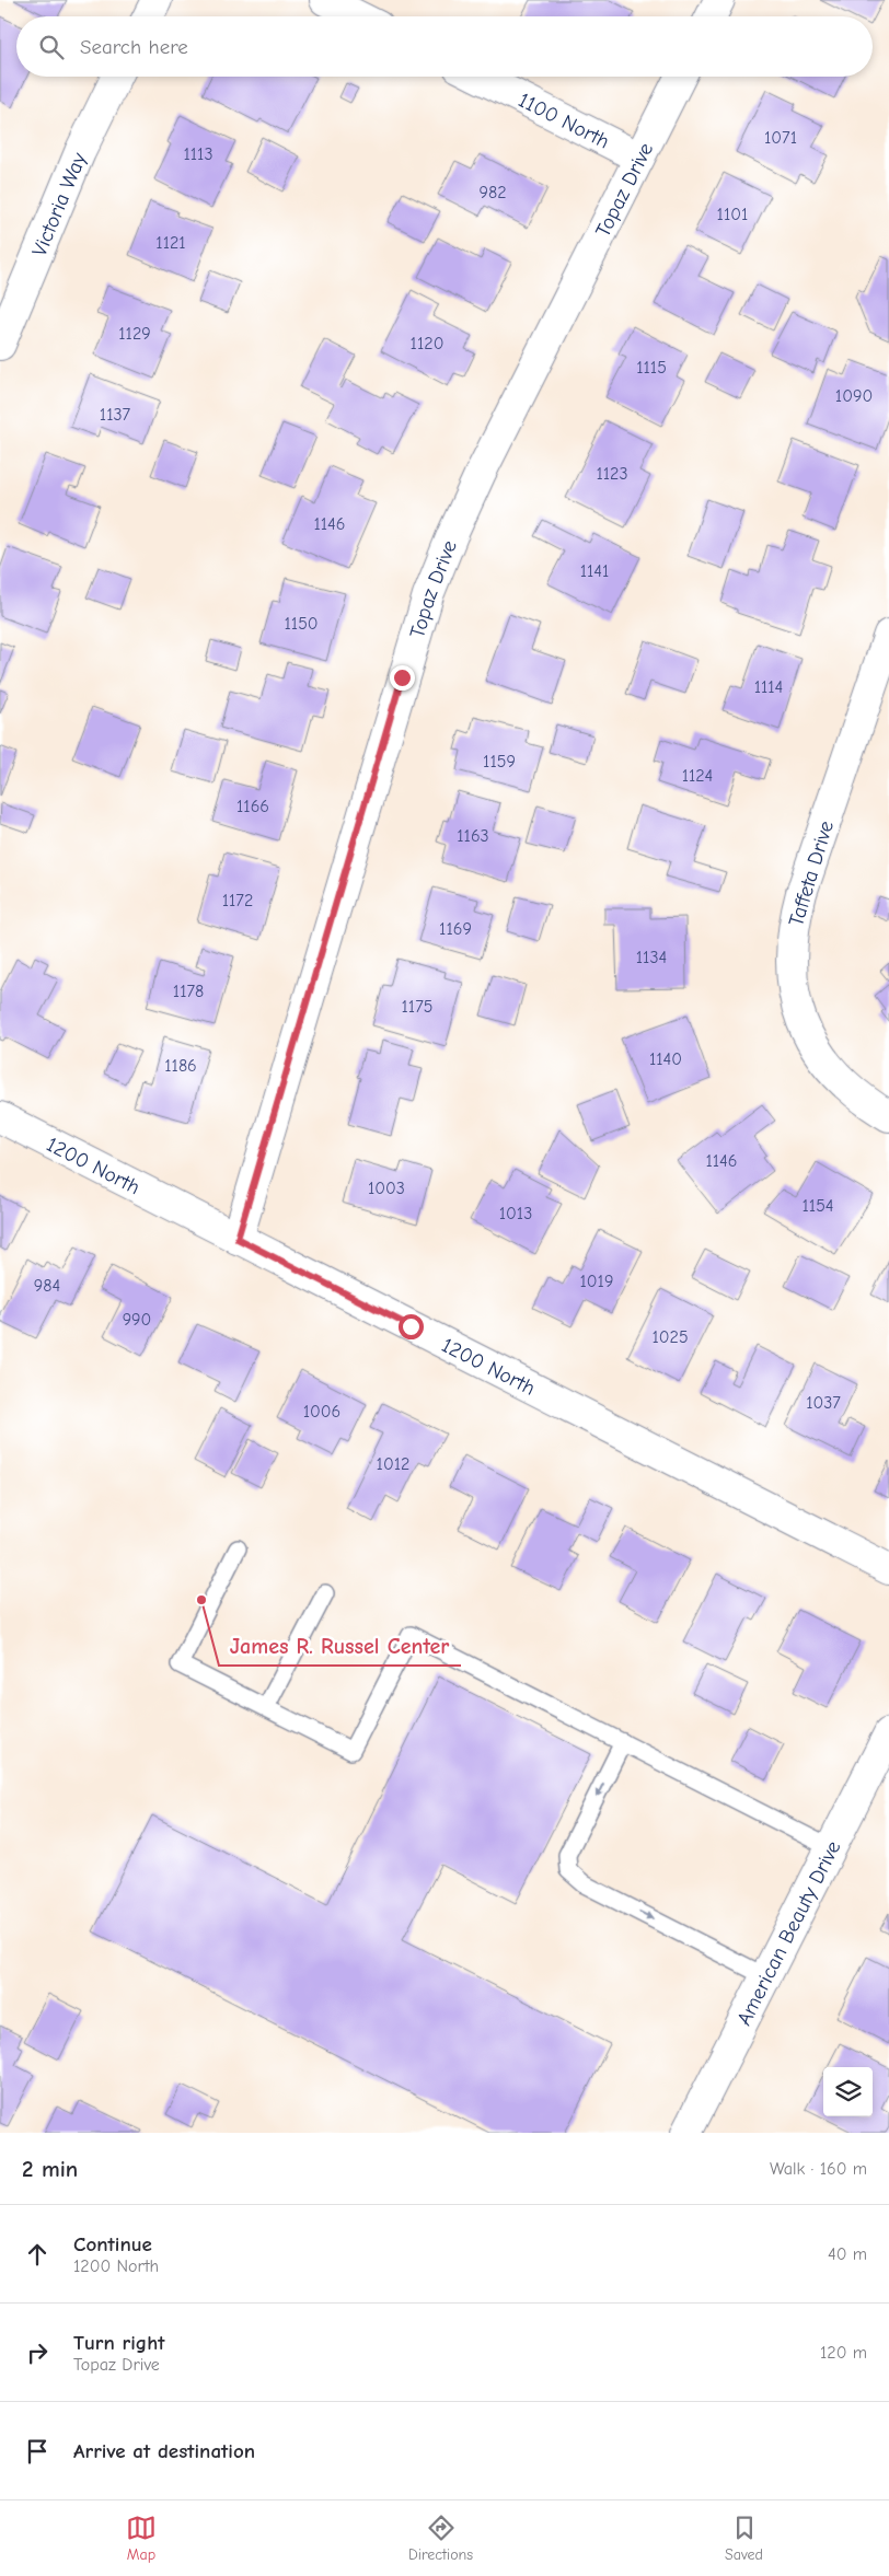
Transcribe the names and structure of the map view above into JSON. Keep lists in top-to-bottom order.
{
  "streets": {
    "street": [
      "1100 North",
      "Topaz Drive",
      "Victoria Way",
      "Taffeta Drive",
      "1200 North",
      "American Beauty Drive"
    ]
  },
  "crossings": [
    ["1100 North", "Topaz Drive"],
    ["Topaz Drive", "1200 North"]
  ],
  "places": ["James R. Russel Center"],
  "house_numbers": [
    "1071",
    "1113",
    "982",
    "1101",
    "1121",
    "1129",
    "1120",
    "1115",
    "1090",
    "1137",
    "1123",
    "1146",
    "1141",
    "1150",
    "1114",
    "1159",
    "1124",
    "1166",
    "1163",
    "1172",
    "1169",
    "1134",
    "1178",
    "1175",
    "1140",
    "1186",
    "1146",
    "1003",
    "1154",
    "1013",
    "1019",
    "984",
    "990",
    "1025",
    "1037",
    "1006",
    "1012"
  ],
  "page": {
    "search": "Search here",
    "heading": ["2 min", "Walk · 160 m"],
    "list": [
      ["Continue", "1200 North", "40 m"],
      ["Turn right", "Topaz Drive", "120 m"],
      "Arrive at destination"
    ],
    "nav": ["Map", "Directions", "Saved"]
  }
}
